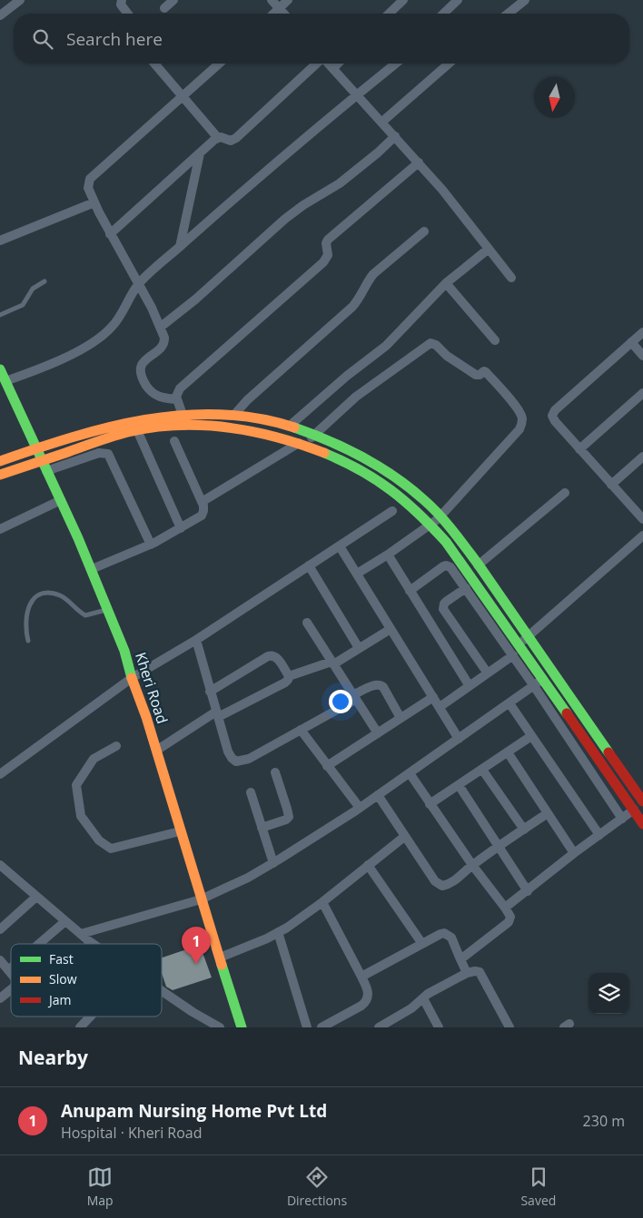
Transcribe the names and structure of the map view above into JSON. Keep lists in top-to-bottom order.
{
  "streets": {
    "street": ["Kheri Road"]
  },
  "legend": ["Fast", "Slow", "Jam"],
  "north": "bottom",
  "page": {
    "search": "Search here",
    "pins": "1",
    "heading": "Nearby",
    "list": [
      {
        "mark": "1",
        "name": "Anupam Nursing Home Pvt Ltd",
        "note": "Hospital · Kheri Road",
        "value": "230 m"
      }
    ],
    "nav": ["Map", "Directions", "Saved"]
  }
}
